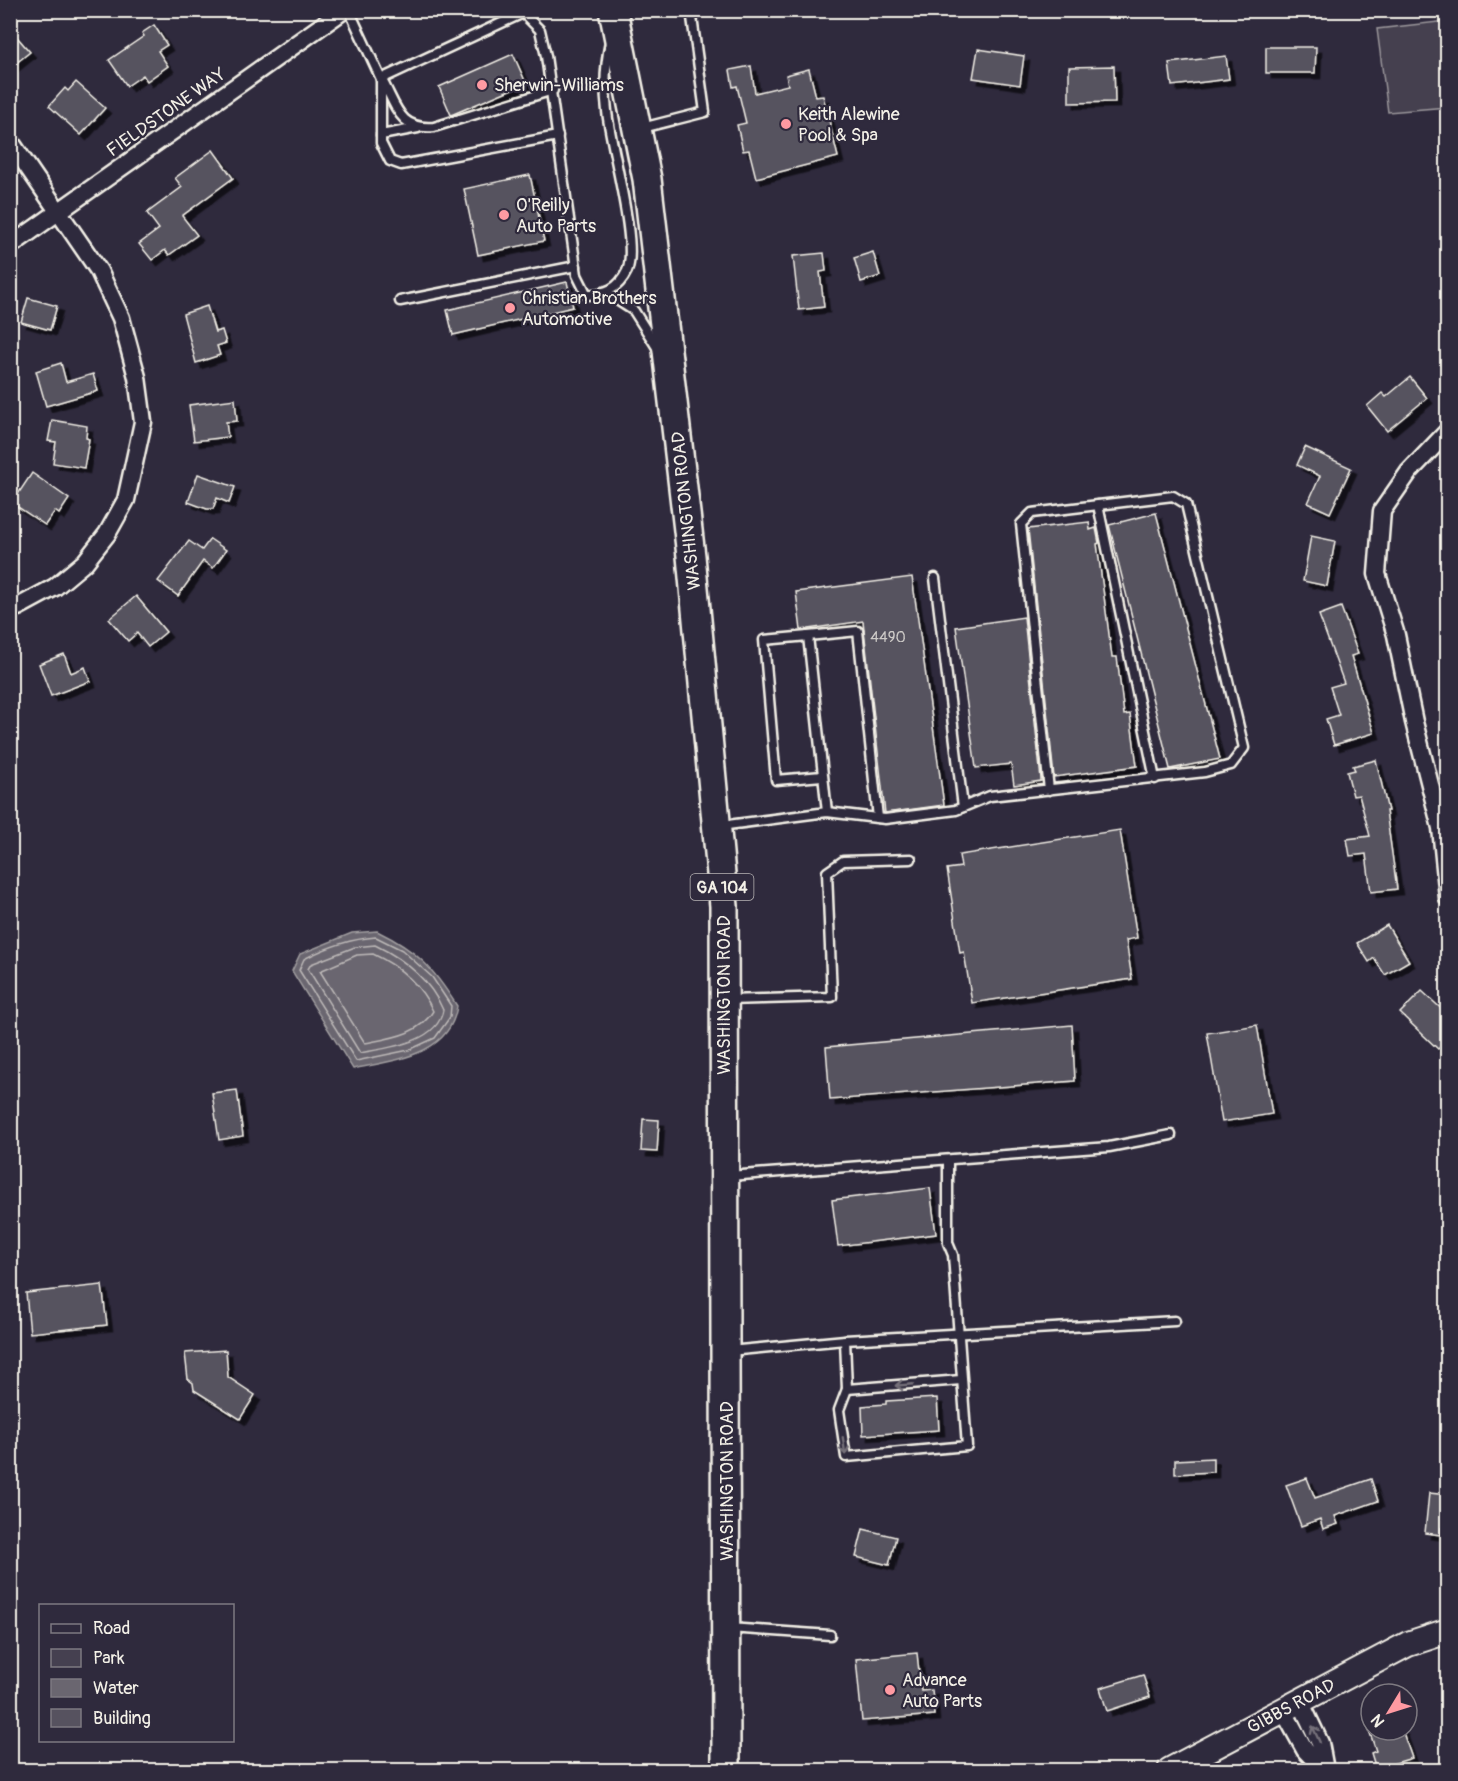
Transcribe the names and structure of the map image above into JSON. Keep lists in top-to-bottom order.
{
  "streets": {
    "main road": ["WASHINGTON ROAD", "GA 104"],
    "street": ["FIELDSTONE WAY", "GIBBS ROAD"]
  },
  "places": [
    "Sherwin-Williams",
    "Keith Alewine Pool & Spa",
    "O'Reilly Auto Parts",
    "Christian Brothers Automotive",
    "Advance Auto Parts"
  ],
  "house_numbers": ["4490"],
  "legend": [
    "Road",
    "Park",
    "Water",
    "Building"
  ],
  "north": "bottom left"
}
